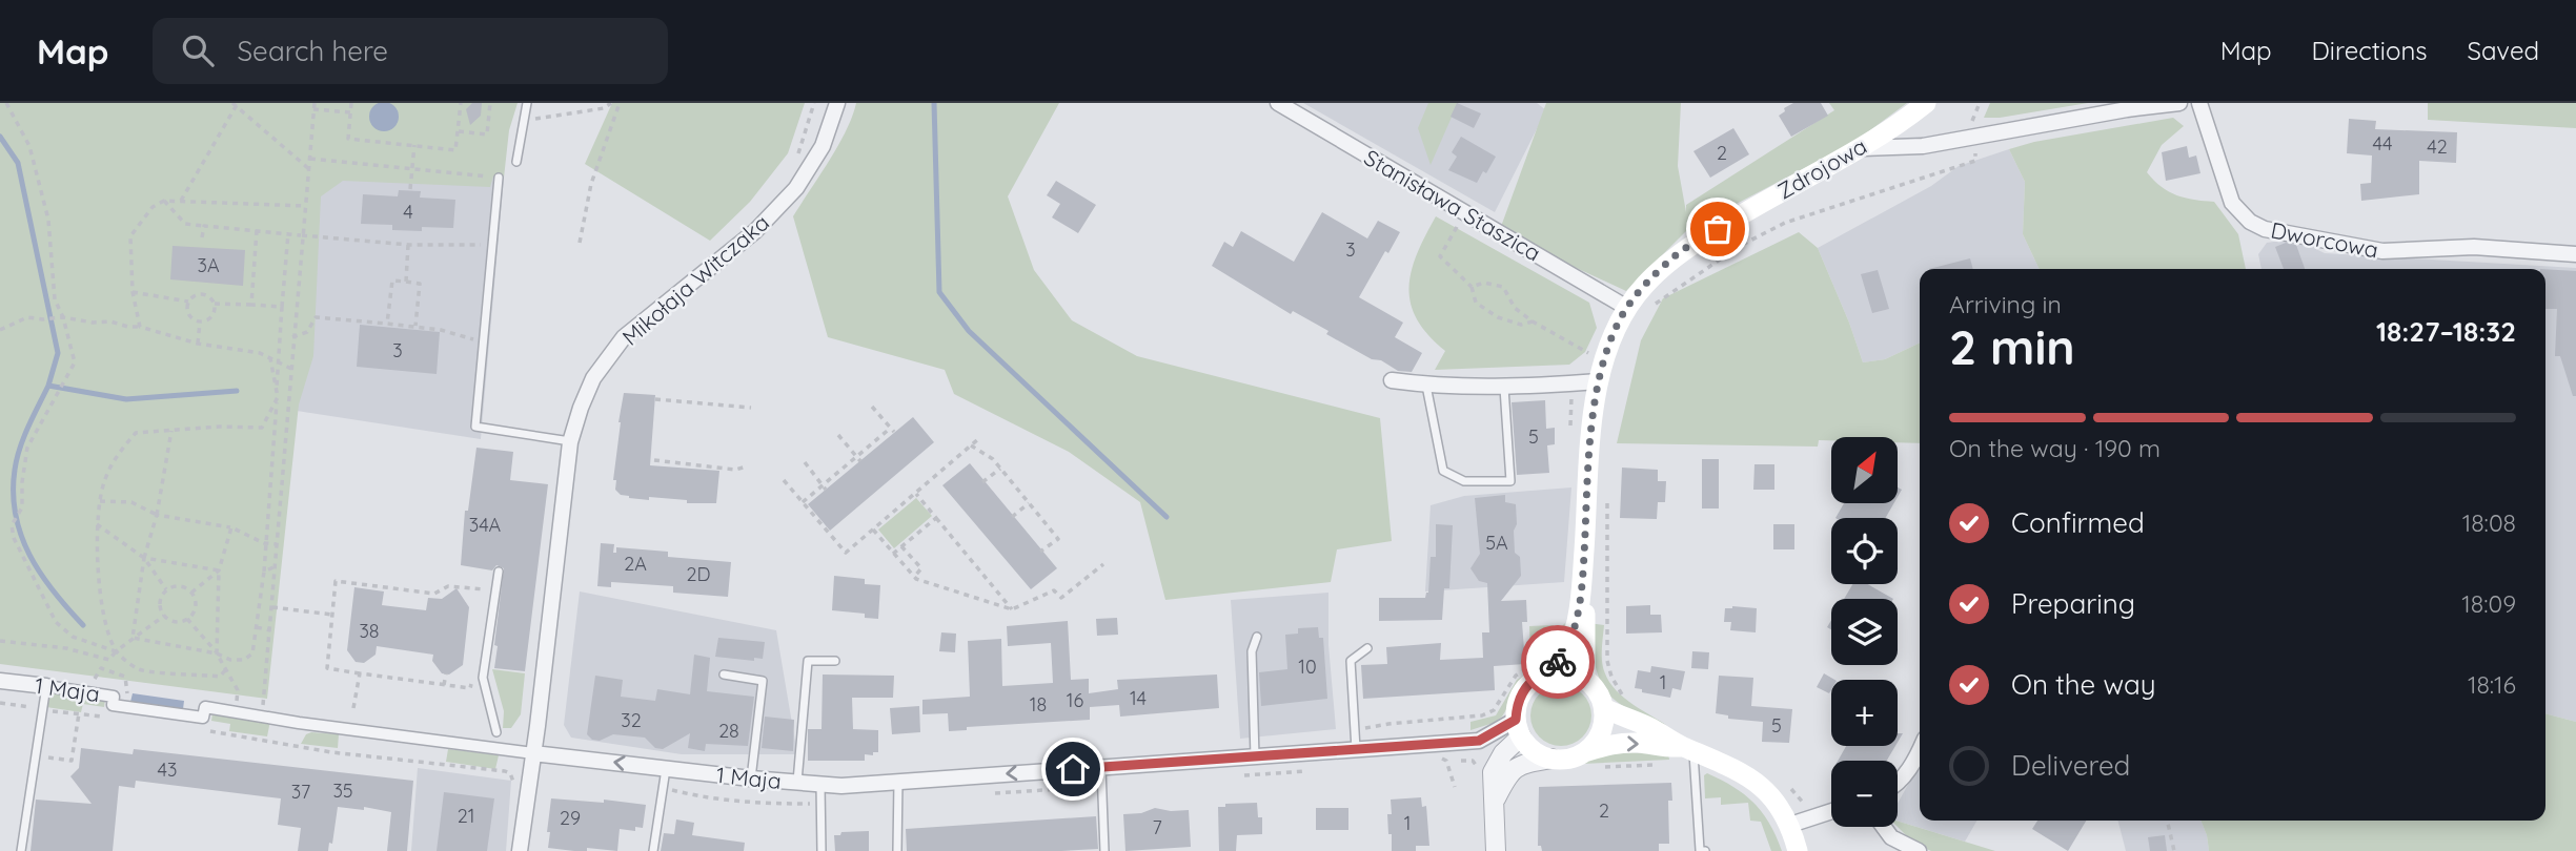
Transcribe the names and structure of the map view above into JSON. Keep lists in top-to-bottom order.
{
  "streets": {
    "main road": ["Zdrojowa"],
    "street": [
      "Stanisława Staszica",
      "Dworcowa",
      "Mikołaja Witczaka",
      "1 Maja"
    ]
  },
  "crossings": [
    ["Zdrojowa", "Stanisława Staszica"],
    ["Zdrojowa", "1 Maja"],
    ["Mikołaja Witczaka", "1 Maja"]
  ],
  "house_numbers": [
    "44",
    "42",
    "2",
    "4",
    "3",
    "3A",
    "3",
    "5",
    "34A",
    "5A",
    "2A",
    "2D",
    "38",
    "10",
    "1",
    "14",
    "16",
    "18",
    "32",
    "5",
    "28",
    "43",
    "35",
    "37",
    "2",
    "21",
    "29",
    "1",
    "7"
  ],
  "north": "top right",
  "page": {
    "header": "Map",
    "search": "Search here",
    "nav": ["Map", "Directions", "Saved"],
    "heading": ["2 min", "Arriving in", "18:27–18:32"],
    "bar": "On the way · 190 m",
    "map_buttons": ["+", "−"],
    "list": [
      ["Confirmed", "18:08"],
      ["Preparing", "18:09"],
      ["On the way", "18:16"],
      "Delivered"
    ]
  }
}
